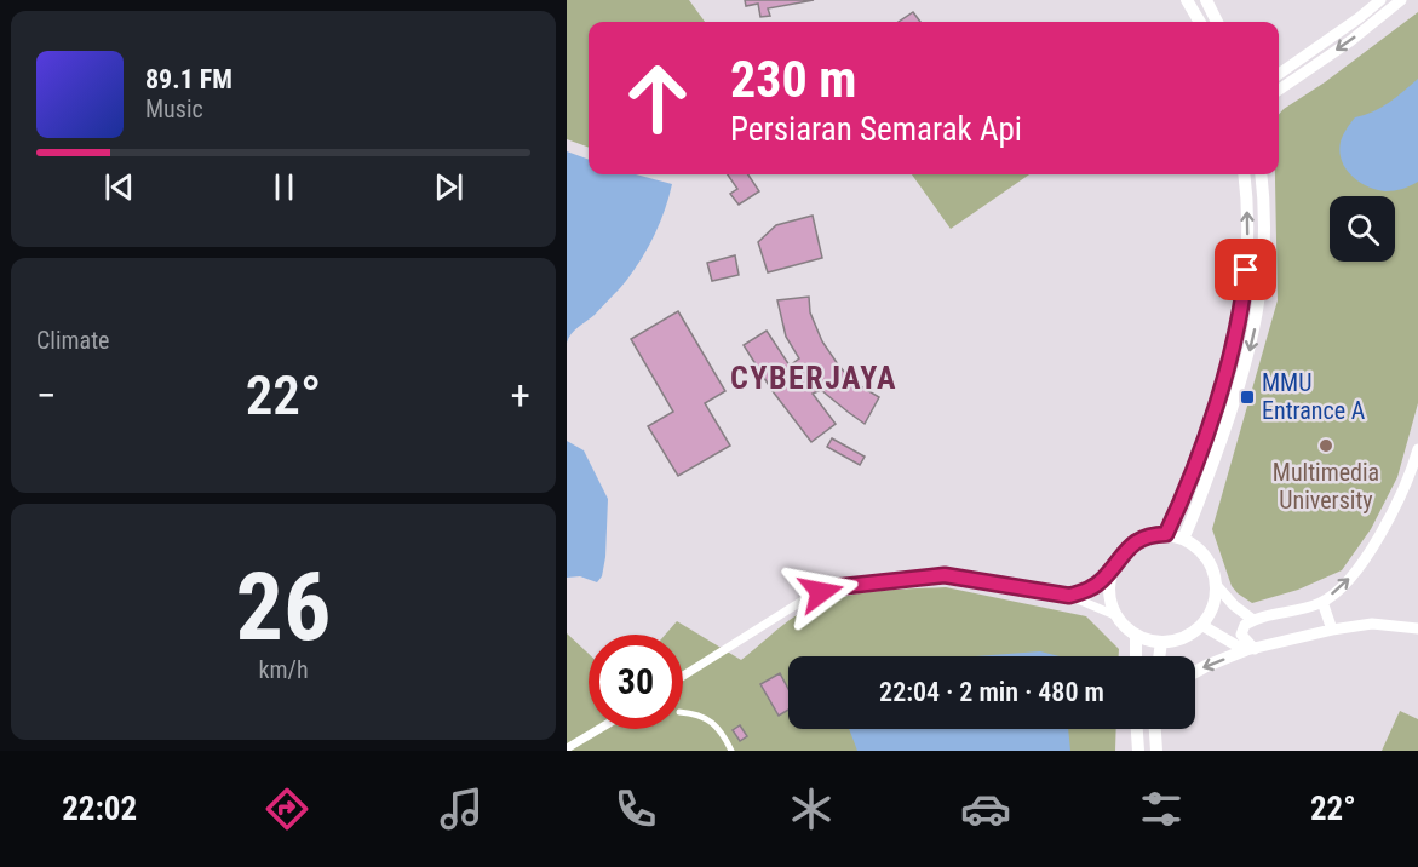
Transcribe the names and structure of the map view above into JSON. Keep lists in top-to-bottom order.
{
  "districts": ["CYBERJAYA"],
  "places": {
    "transit": ["MMU Entrance A"],
    "other": ["Multimedia University"]
  },
  "page": {
    "turn": ["230 m", "Persiaran Semarak Api"],
    "song": ["89.1 FM", "Music"],
    "tile": [
      "Climate",
      ["26", "km/h"]
    ],
    "heat": ["−", "22°", "+"],
    "limit": "30",
    "trip": "22:04 · 2 min · 480 m",
    "tabs": ["22:02", "22°"]
  }
}
